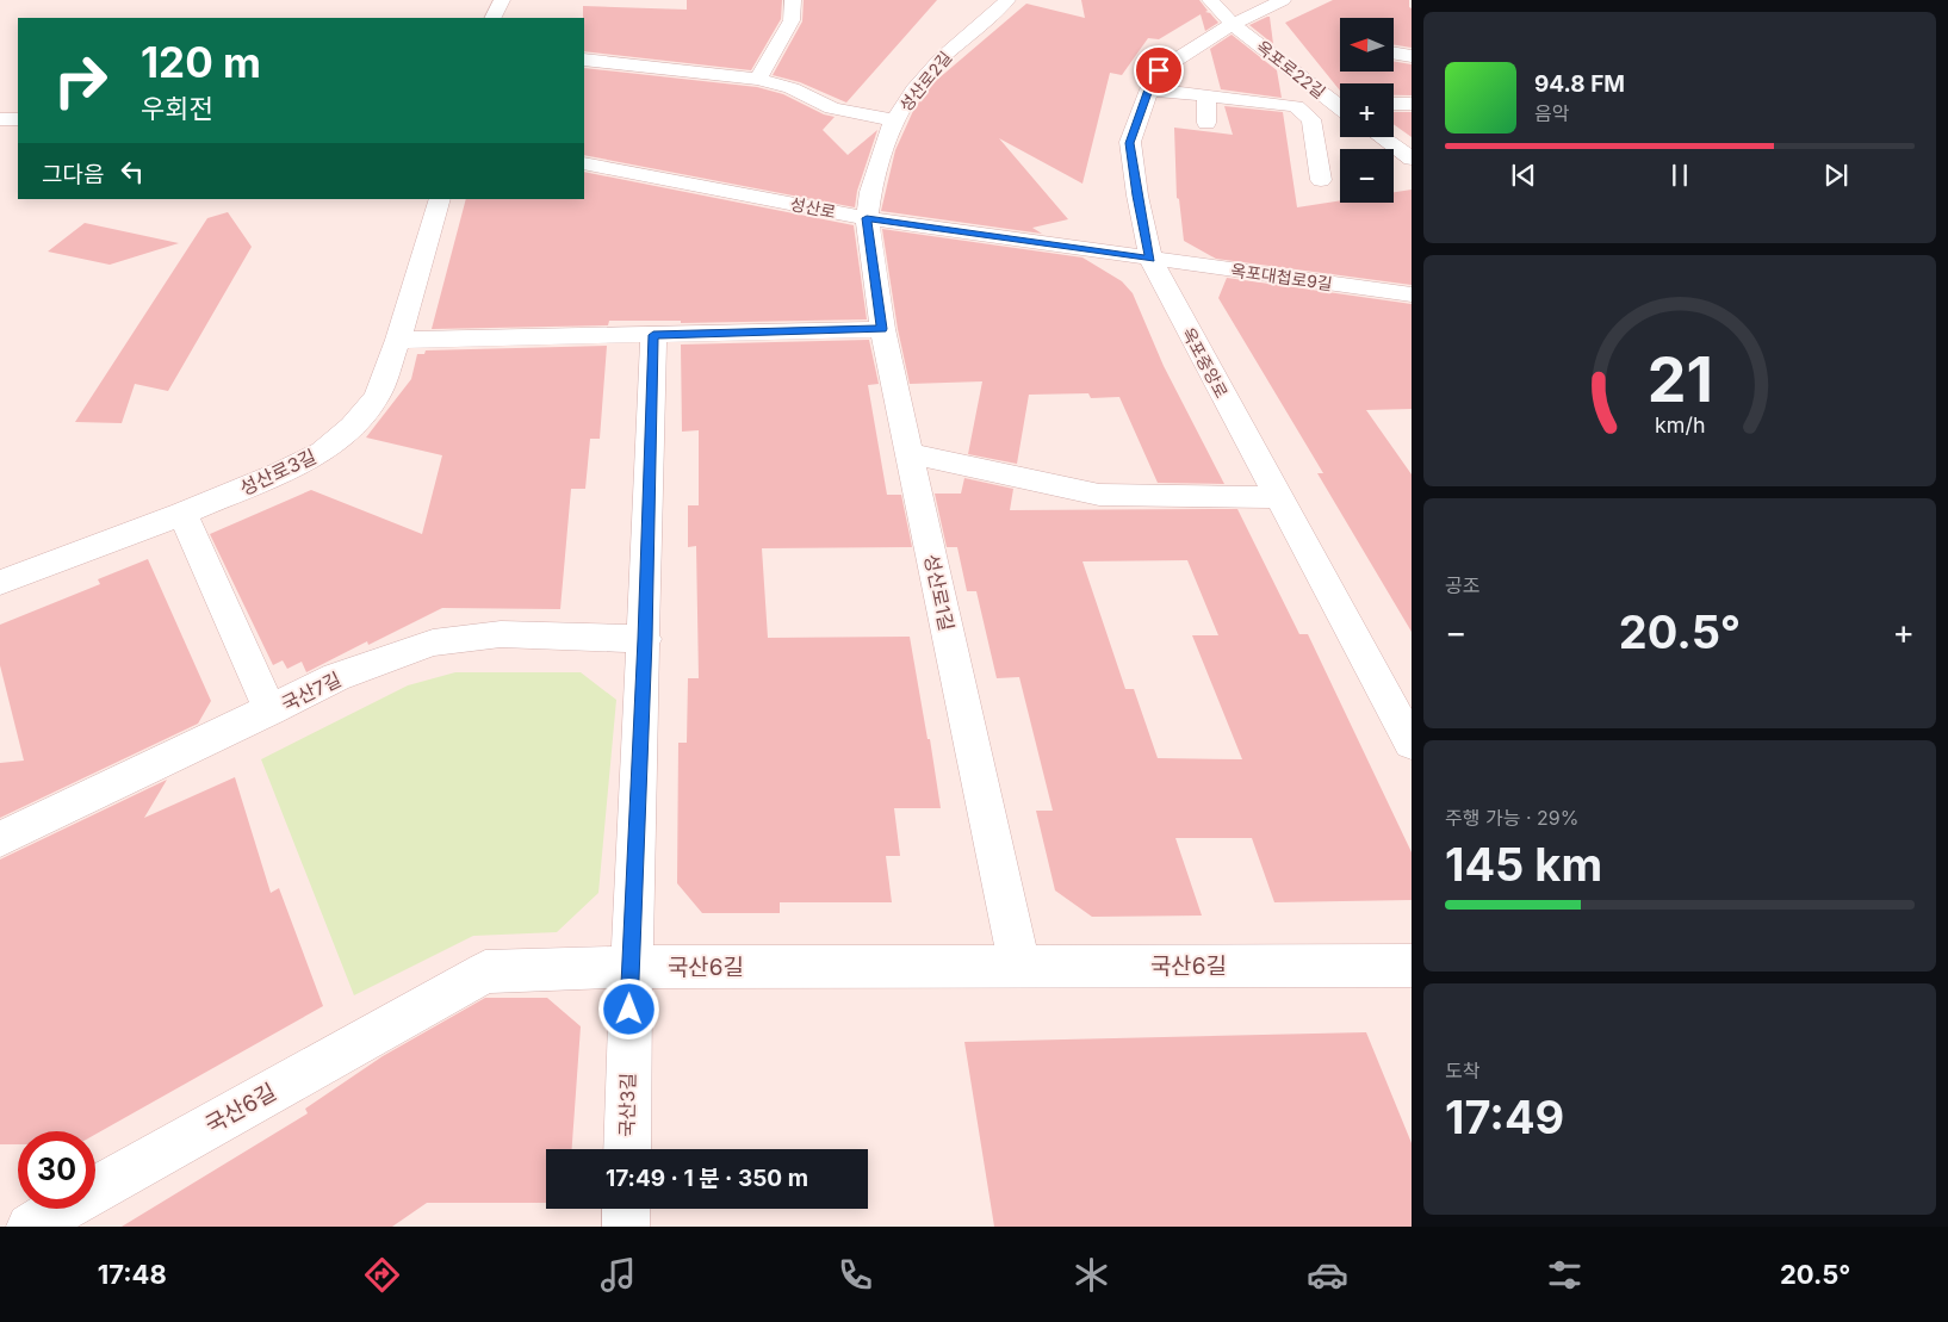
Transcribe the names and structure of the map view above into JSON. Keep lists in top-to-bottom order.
{
  "streets": {
    "street": [
      "옥포로22길",
      "성산로2길",
      "성산로",
      "옥포대첩로9길",
      "옥포중앙로",
      "성산로3길",
      "성산로1길",
      "국산7길",
      "국산6길",
      "국산3길"
    ]
  },
  "crossings": [
    ["옥포로22길", "옥포중앙로"],
    ["성산로2길", "성산로"],
    ["성산로2길", "성산로1길"],
    ["성산로", "옥포대첩로9길"],
    ["성산로", "옥포중앙로"],
    ["성산로", "성산로1길"],
    ["옥포대첩로9길", "옥포중앙로"],
    ["성산로1길", "국산6길"],
    ["국산7길", "국산3길"],
    ["국산6길", "국산3길"]
  ],
  "north": "left",
  "page": {
    "map_buttons": ["+", "−"],
    "turn": ["120 m", "우회전"],
    "song": ["94.8 FM", "음악"],
    "then": "그다음",
    "tile": [
      "공조",
      ["주행 가능 · 29%", "145 km"],
      ["도착", "17:49"]
    ],
    "heat": ["−", "20.5°", "+"],
    "limit": "30",
    "trip": "17:49 · 1 분 · 350 m",
    "tabs": ["17:48", "20.5°"],
    "gauge": ["21", "km/h"]
  }
}
